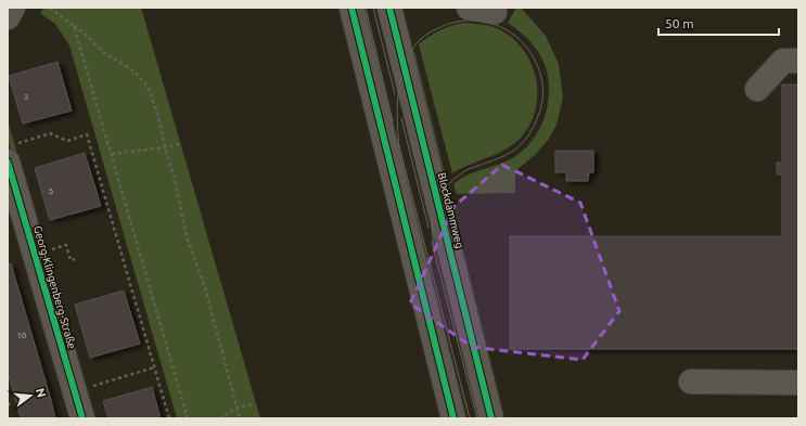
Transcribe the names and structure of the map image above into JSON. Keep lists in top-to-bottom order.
{
  "streets": {
    "street": ["Blockdammweg", "Georg-Klingenberg-Straße"]
  },
  "house_numbers": ["3", "5", "10"],
  "scale_bar": "50 m",
  "north": "right"
}
